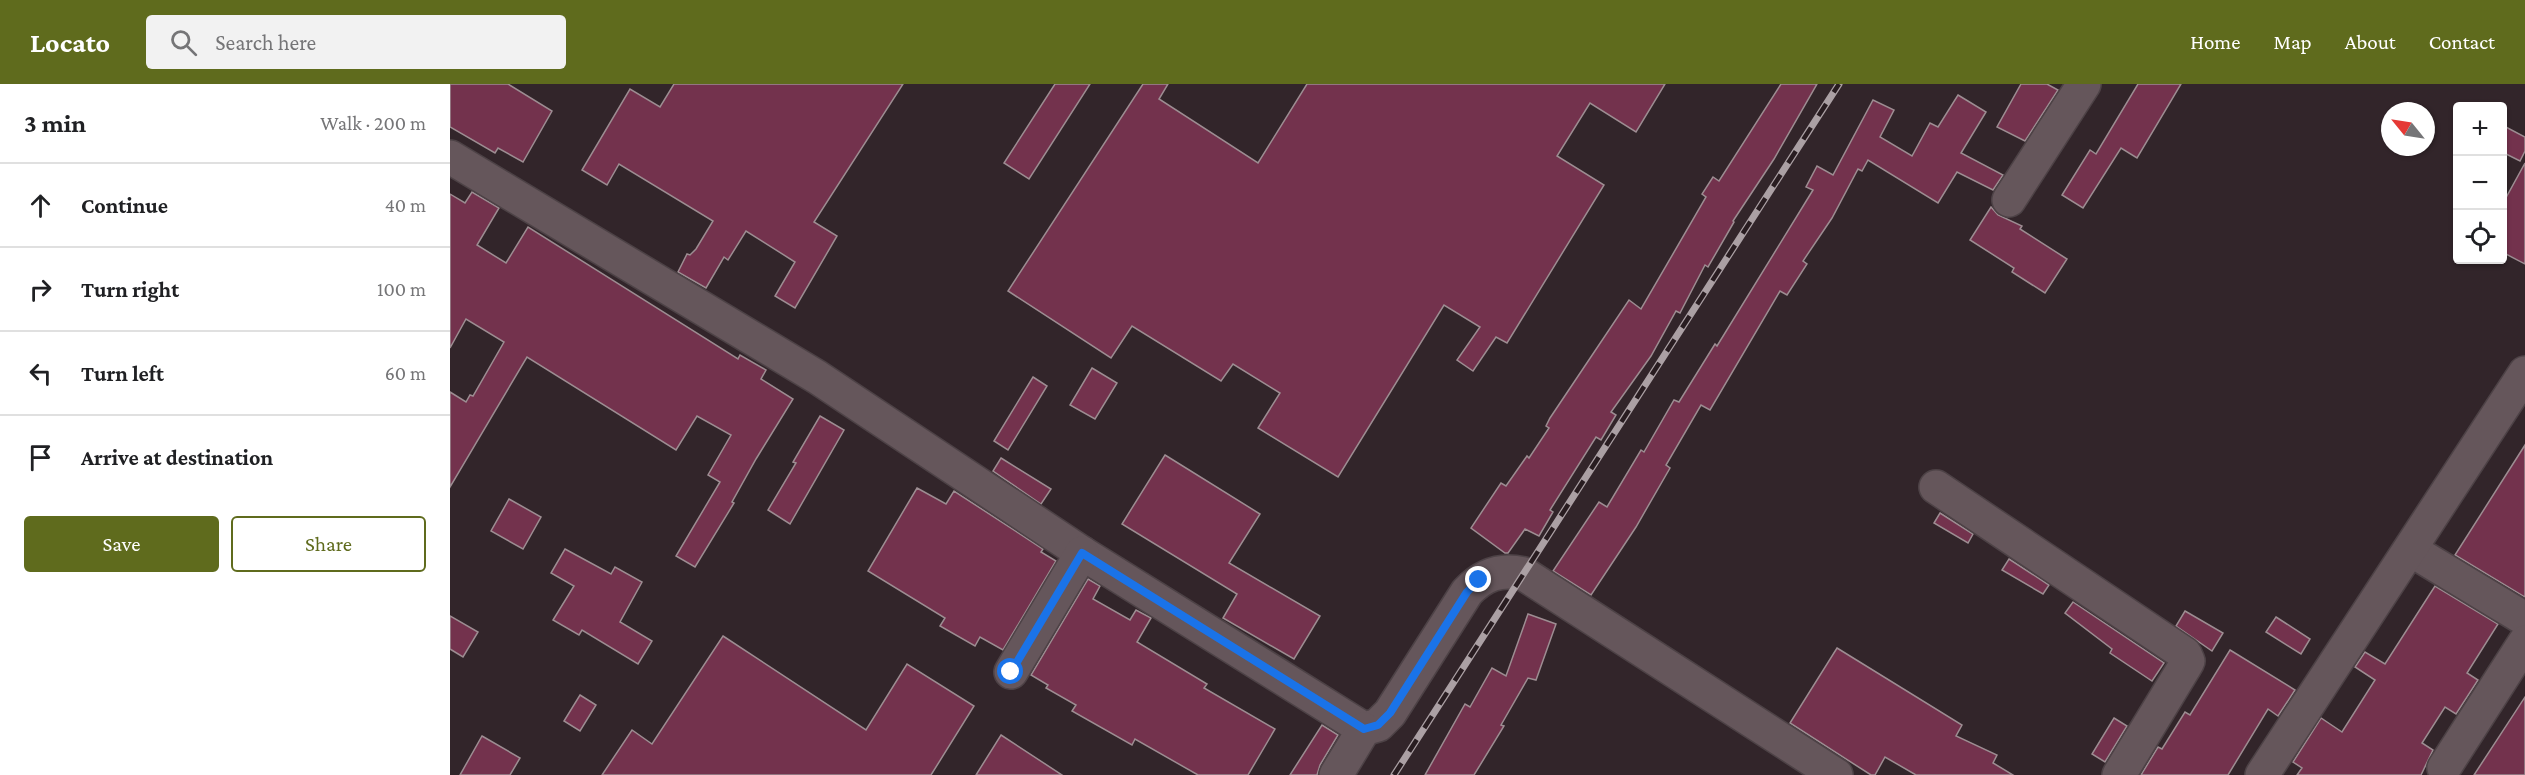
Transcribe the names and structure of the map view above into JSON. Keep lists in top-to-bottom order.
{
  "north": "top left",
  "page": {
    "header": "Locato",
    "search": "Search here",
    "nav": [
      "Home",
      "Map",
      "About",
      "Contact"
    ],
    "heading": ["3 min", "Walk · 200 m"],
    "map_buttons": ["+", "−"],
    "list": [
      ["Continue", "40 m"],
      ["Turn right", "100 m"],
      ["Turn left", "60 m"],
      "Arrive at destination"
    ],
    "buttons": ["Save", "Share"]
  }
}
